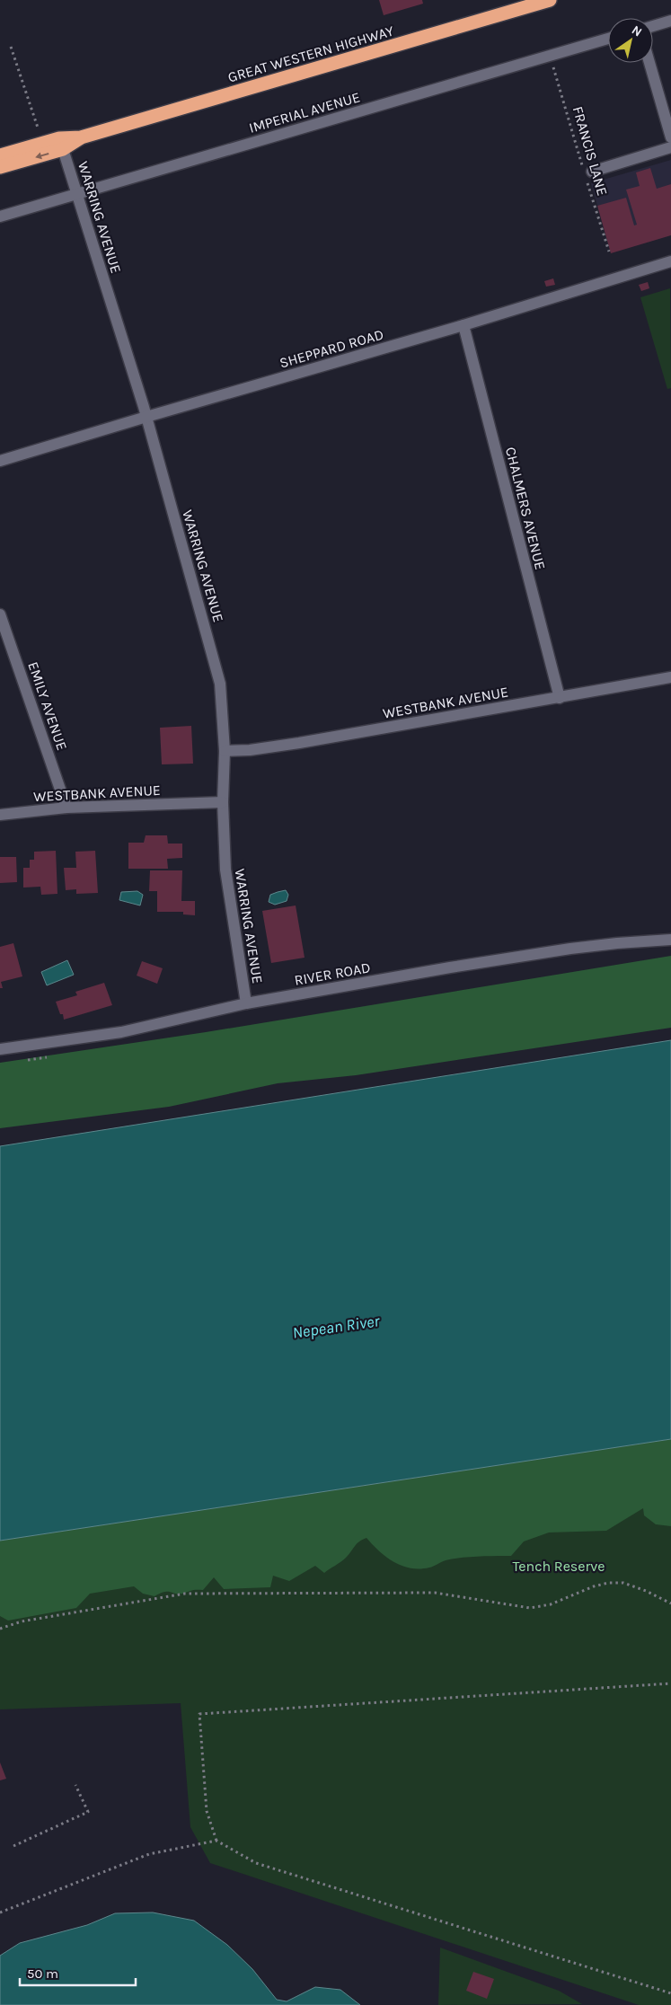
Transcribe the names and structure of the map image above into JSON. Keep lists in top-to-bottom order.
{
  "streets": {
    "highway": ["GREAT WESTERN HIGHWAY"],
    "street": [
      "IMPERIAL AVENUE",
      "WARRING AVENUE",
      "SHEPPARD ROAD",
      "CHALMERS AVENUE",
      "WESTBANK AVENUE",
      "EMILY AVENUE",
      "RIVER ROAD"
    ],
    "path": ["FRANCIS LANE"]
  },
  "crossings": [
    ["GREAT WESTERN HIGHWAY", "WARRING AVENUE"],
    ["IMPERIAL AVENUE", "FRANCIS LANE"],
    ["IMPERIAL AVENUE", "WARRING AVENUE"],
    ["WARRING AVENUE", "SHEPPARD ROAD"],
    ["WARRING AVENUE", "WESTBANK AVENUE"],
    ["WARRING AVENUE", "RIVER ROAD"],
    ["SHEPPARD ROAD", "CHALMERS AVENUE"],
    ["CHALMERS AVENUE", "WESTBANK AVENUE"],
    ["WESTBANK AVENUE", "EMILY AVENUE"]
  ],
  "water": ["Nepean River"],
  "parks": ["Tench Reserve"],
  "scale_bar": "50 m",
  "north": "top right"
}
